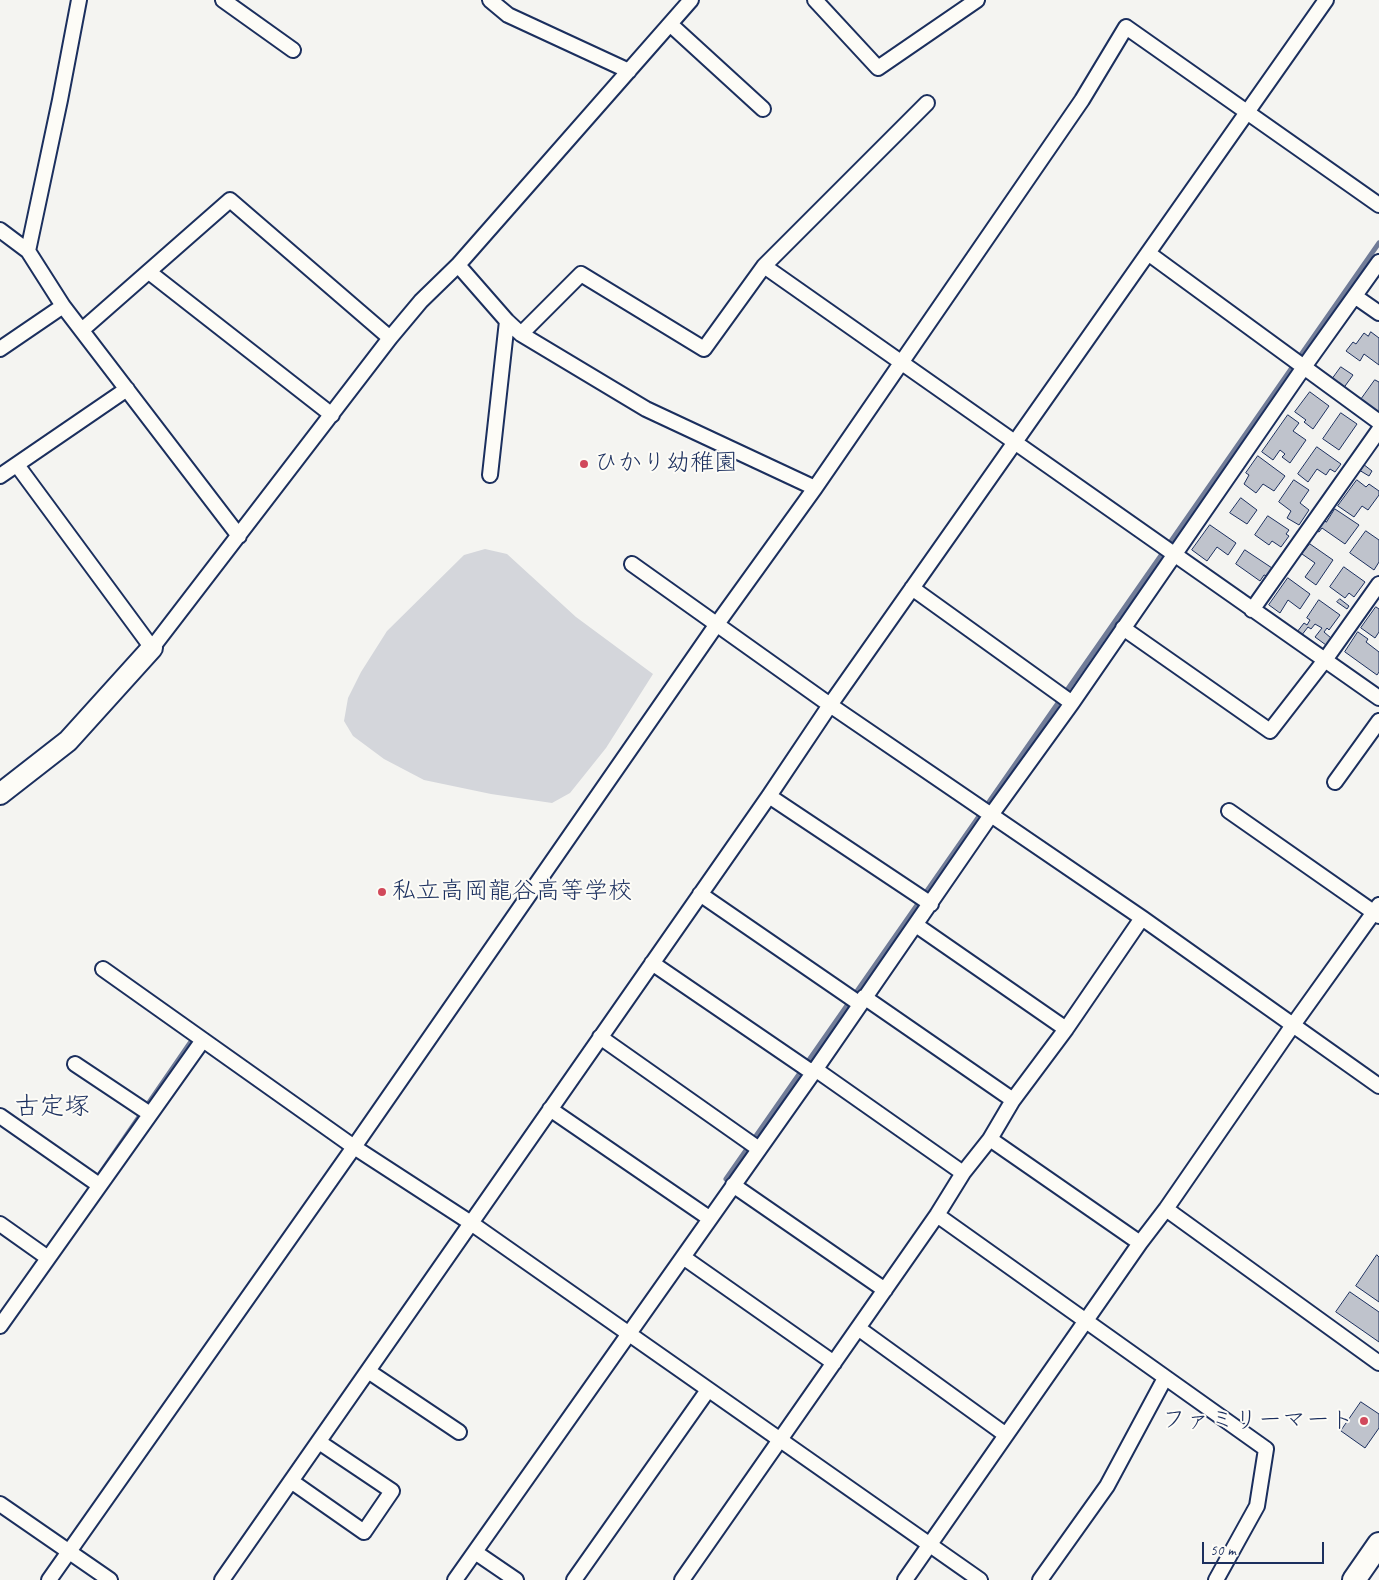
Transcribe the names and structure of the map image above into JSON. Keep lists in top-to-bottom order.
{
  "districts": ["古定塚"],
  "places": ["ひかり幼稚園", "私立高岡龍谷高等学校", "ファミリーマート"],
  "scale_bar": "50 m"
}
